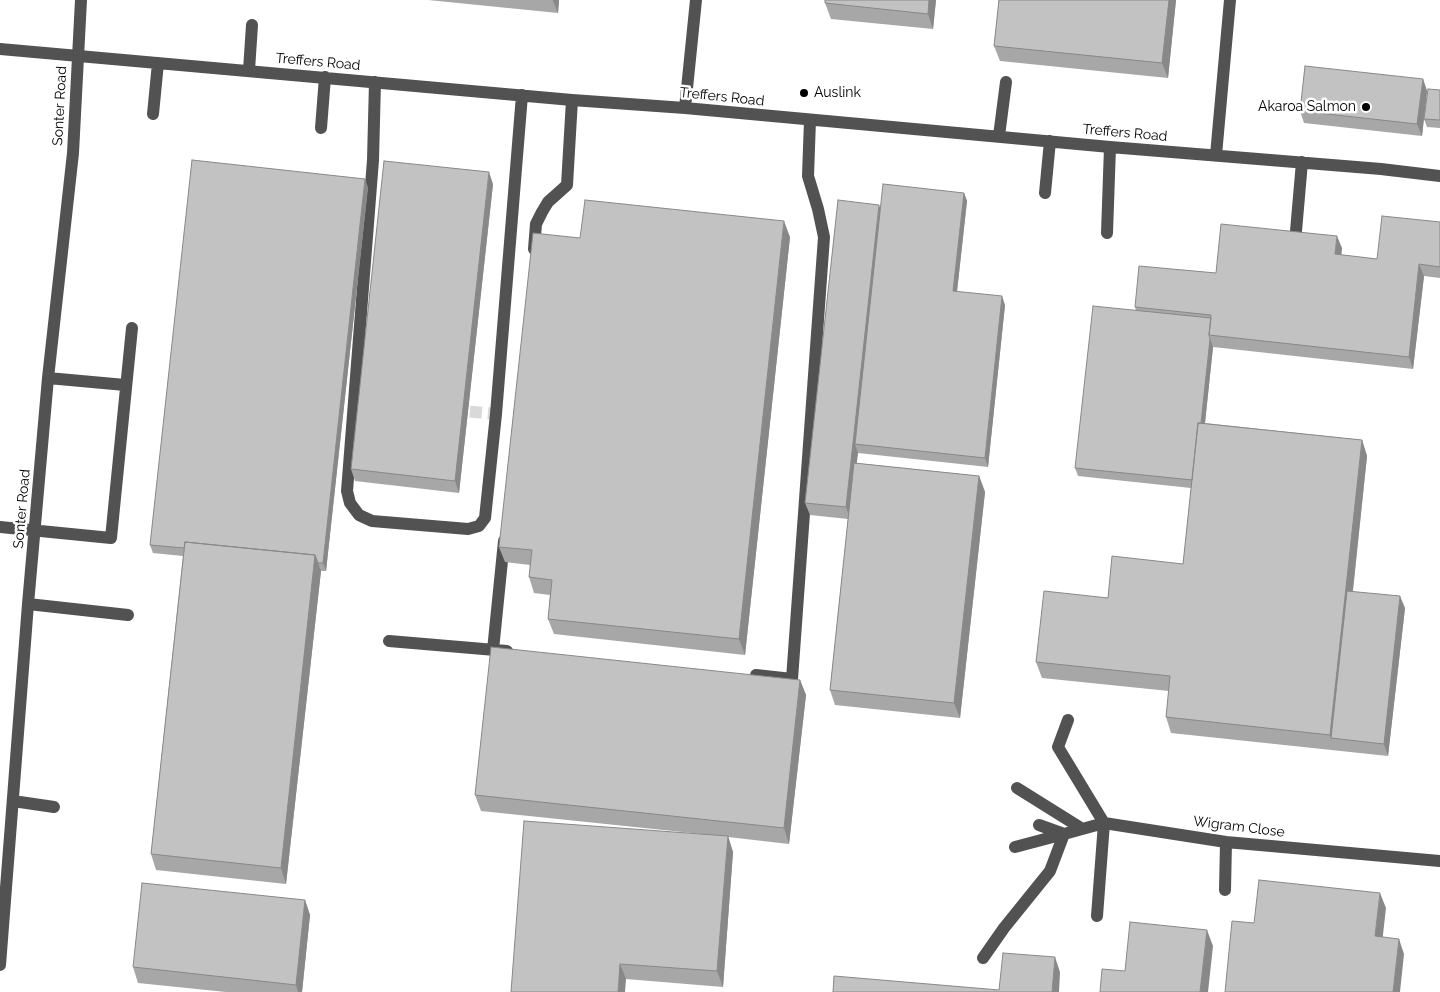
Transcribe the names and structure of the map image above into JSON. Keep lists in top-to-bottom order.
{
  "streets": {
    "street": ["Treffers Road", "Sonter Road", "Wigram Close"]
  },
  "crossings": [
    ["Treffers Road", "Sonter Road"]
  ],
  "places": ["Auslink", "Akaroa Salmon"]
}
